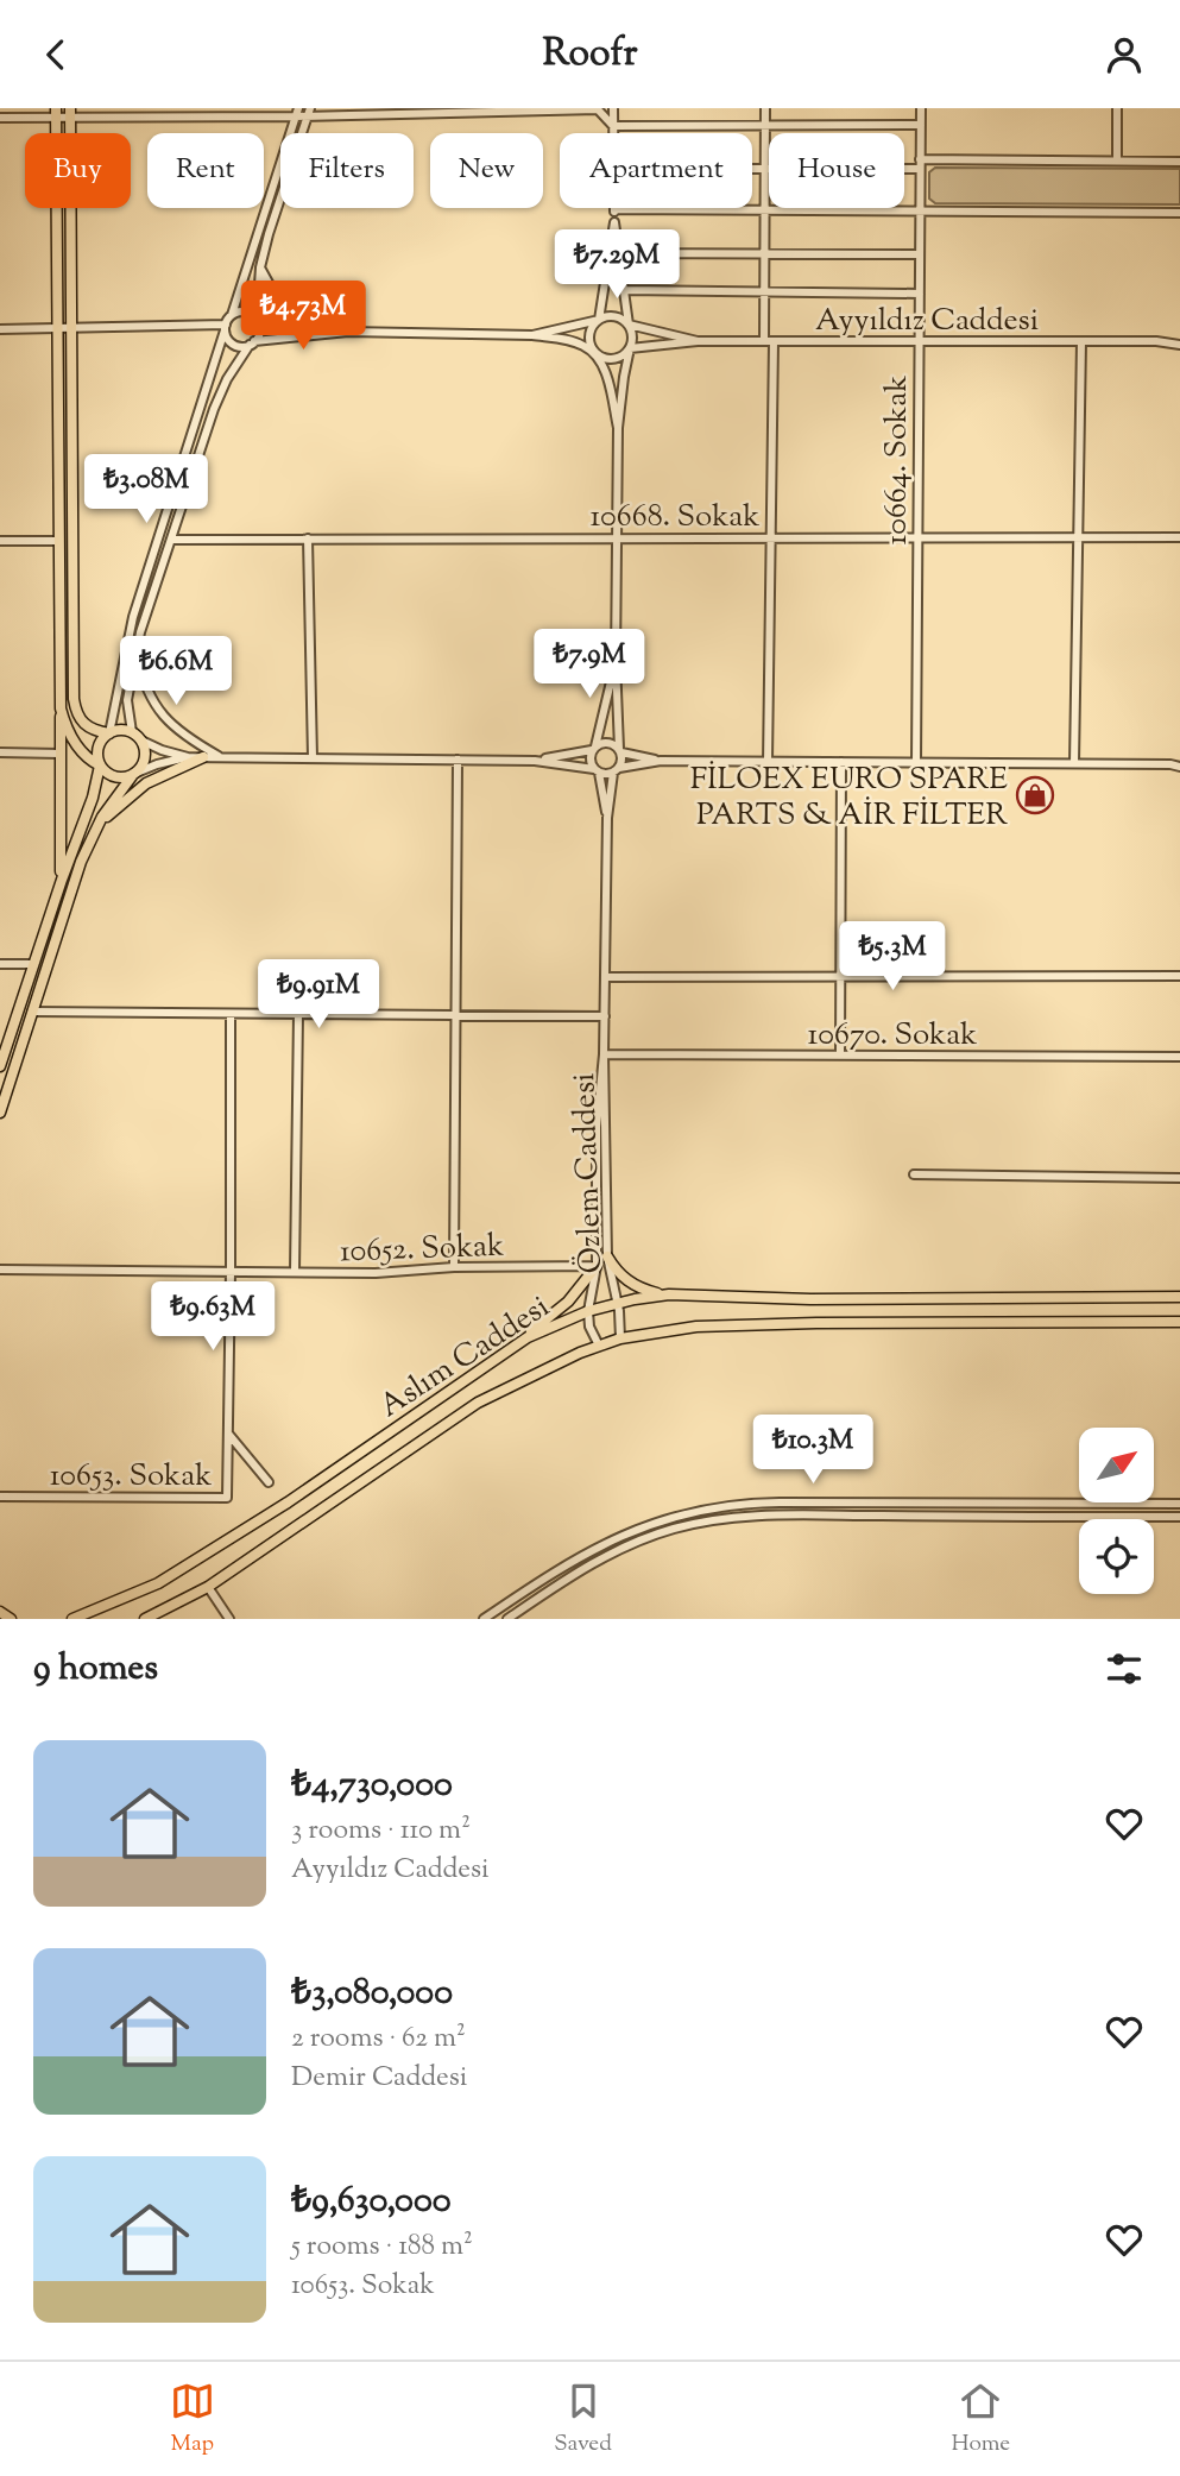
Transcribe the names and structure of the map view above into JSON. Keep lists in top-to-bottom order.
{
  "streets": {
    "main road": ["Aslım Caddesi"],
    "street": [
      "Ayyıldız Caddesi",
      "10664. Sokak",
      "10668. Sokak",
      "10670. Sokak",
      "Özlem Caddesi",
      "10652. Sokak",
      "10653. Sokak"
    ]
  },
  "crossings": [
    ["Ayyıldız Caddesi", "10664. Sokak"],
    ["10664. Sokak", "10668. Sokak"],
    ["10670. Sokak", "Özlem Caddesi"],
    ["Özlem Caddesi", "10652. Sokak"],
    ["Özlem Caddesi", "Aslım Caddesi"],
    ["10652. Sokak", "10653. Sokak"]
  ],
  "places": {
    "shop": ["FİLOEX EURO SPARE PARTS & AİR FİLTER"]
  },
  "north": "top right",
  "page": {
    "header": "Roofr",
    "chip": [
      "Buy",
      "Rent",
      "Filters",
      "New",
      "Apartment",
      "House"
    ],
    "price": [
      "₺7.29M",
      "₺4.73M",
      "₺3.08M",
      "₺7.9M",
      "₺6.6M",
      "₺5.3M",
      "₺9.91M",
      "₺9.63M",
      "₺10.3M"
    ],
    "heading": "9 homes",
    "list": [
      {
        "name": "₺4,730,000",
        "note": "3 rooms · 110 m² · Ayyıldız Caddesi"
      },
      {
        "name": "₺3,080,000",
        "note": "2 rooms · 62 m² · Demir Caddesi"
      },
      {
        "name": "₺9,630,000",
        "note": "5 rooms · 188 m² · 10653. Sokak"
      }
    ],
    "tabs": ["Map", "Saved", "Home"]
  }
}
